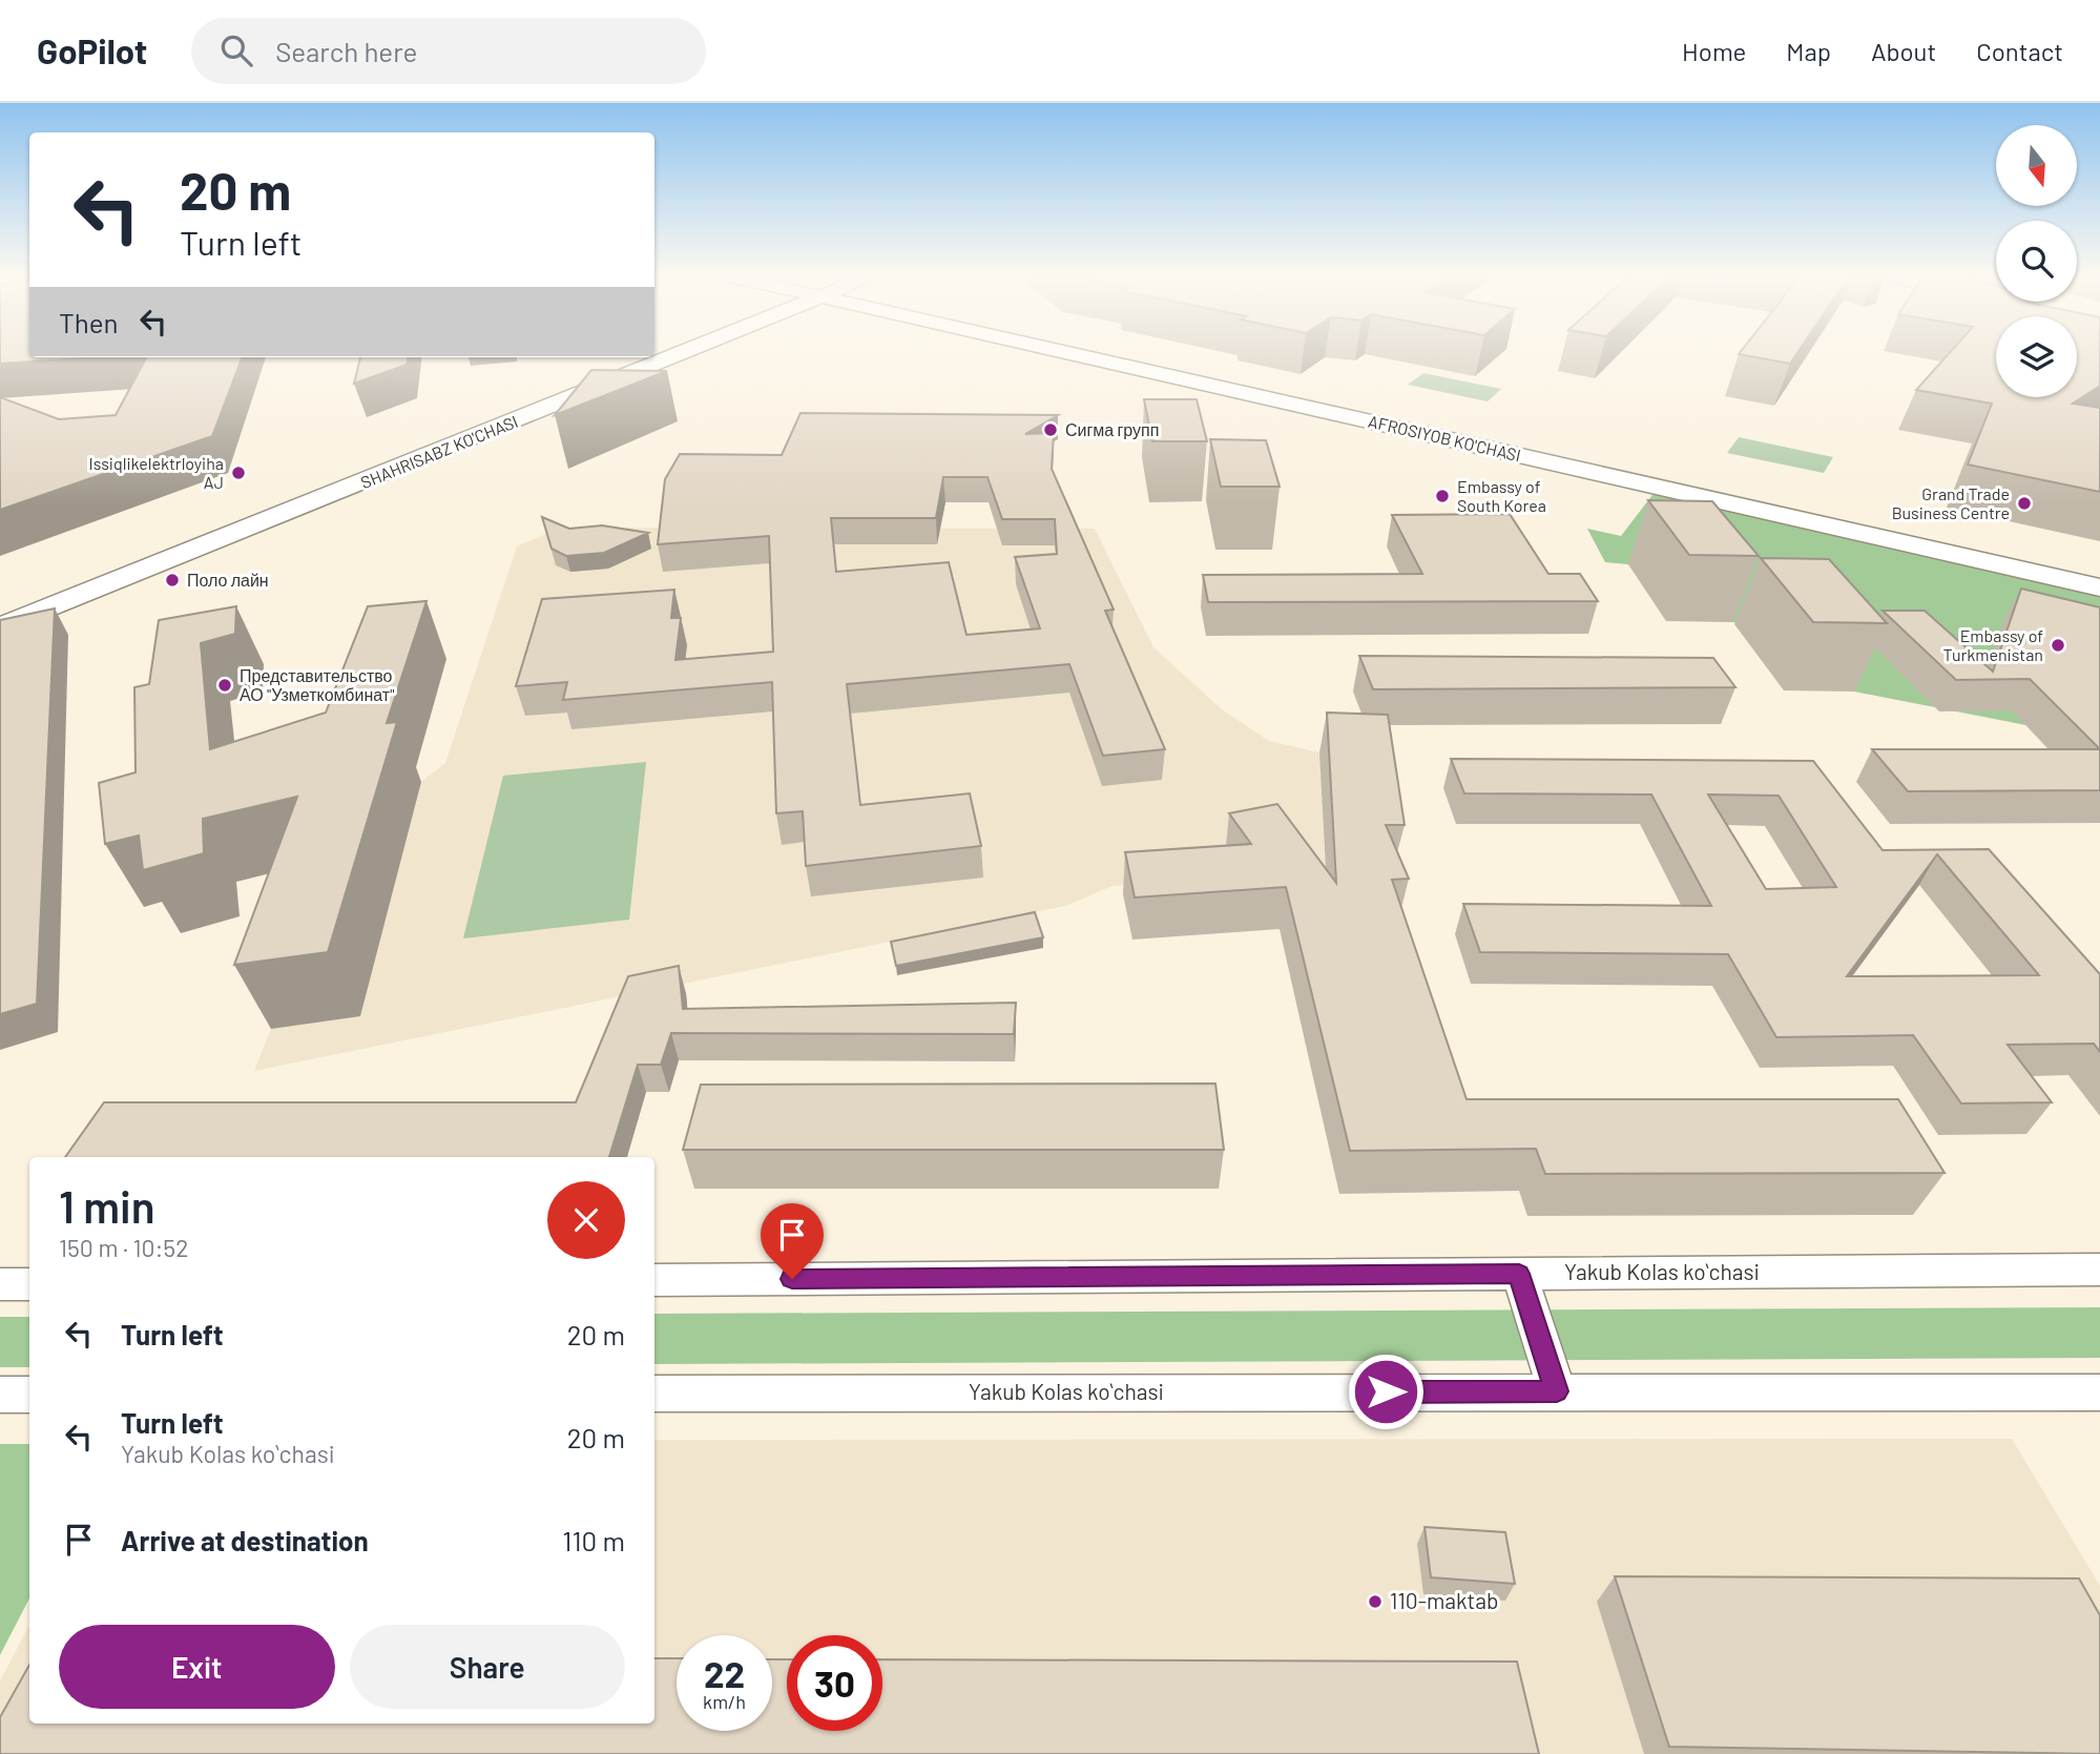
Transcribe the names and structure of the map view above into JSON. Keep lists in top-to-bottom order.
{
  "streets": {
    "main road": ["AFROSIYOB KO'CHASI", "SHAHRISABZ KO'CHASI"],
    "street": ["Yakub Kolas koʻchasi"]
  },
  "places": [
    "Сигма групп",
    "Issiqlikelektrloyiha AJ",
    "Embassy of South Korea",
    "Grand Trade Business Centre",
    "Поло лайн",
    "Embassy of Turkmenistan",
    "Представительство АО \"Узметкомбинат\"",
    "110-maktab"
  ],
  "north": "bottom",
  "page": {
    "header": "GoPilot",
    "search": "Search here",
    "nav": [
      "Home",
      "Map",
      "About",
      "Contact"
    ],
    "turn": ["20 m", "Turn left"],
    "then": "Then",
    "heading": ["1 min", "150 m · 10:52"],
    "list": [
      {
        "name": "Turn left",
        "value": "20 m"
      },
      {
        "name": "Turn left",
        "note": "Yakub Kolas koʻchasi",
        "value": "20 m"
      },
      {
        "name": "Arrive at destination",
        "value": "110 m"
      }
    ],
    "buttons": ["Exit", "Share"],
    "speed": "22 km/h",
    "limit": "30"
  }
}
